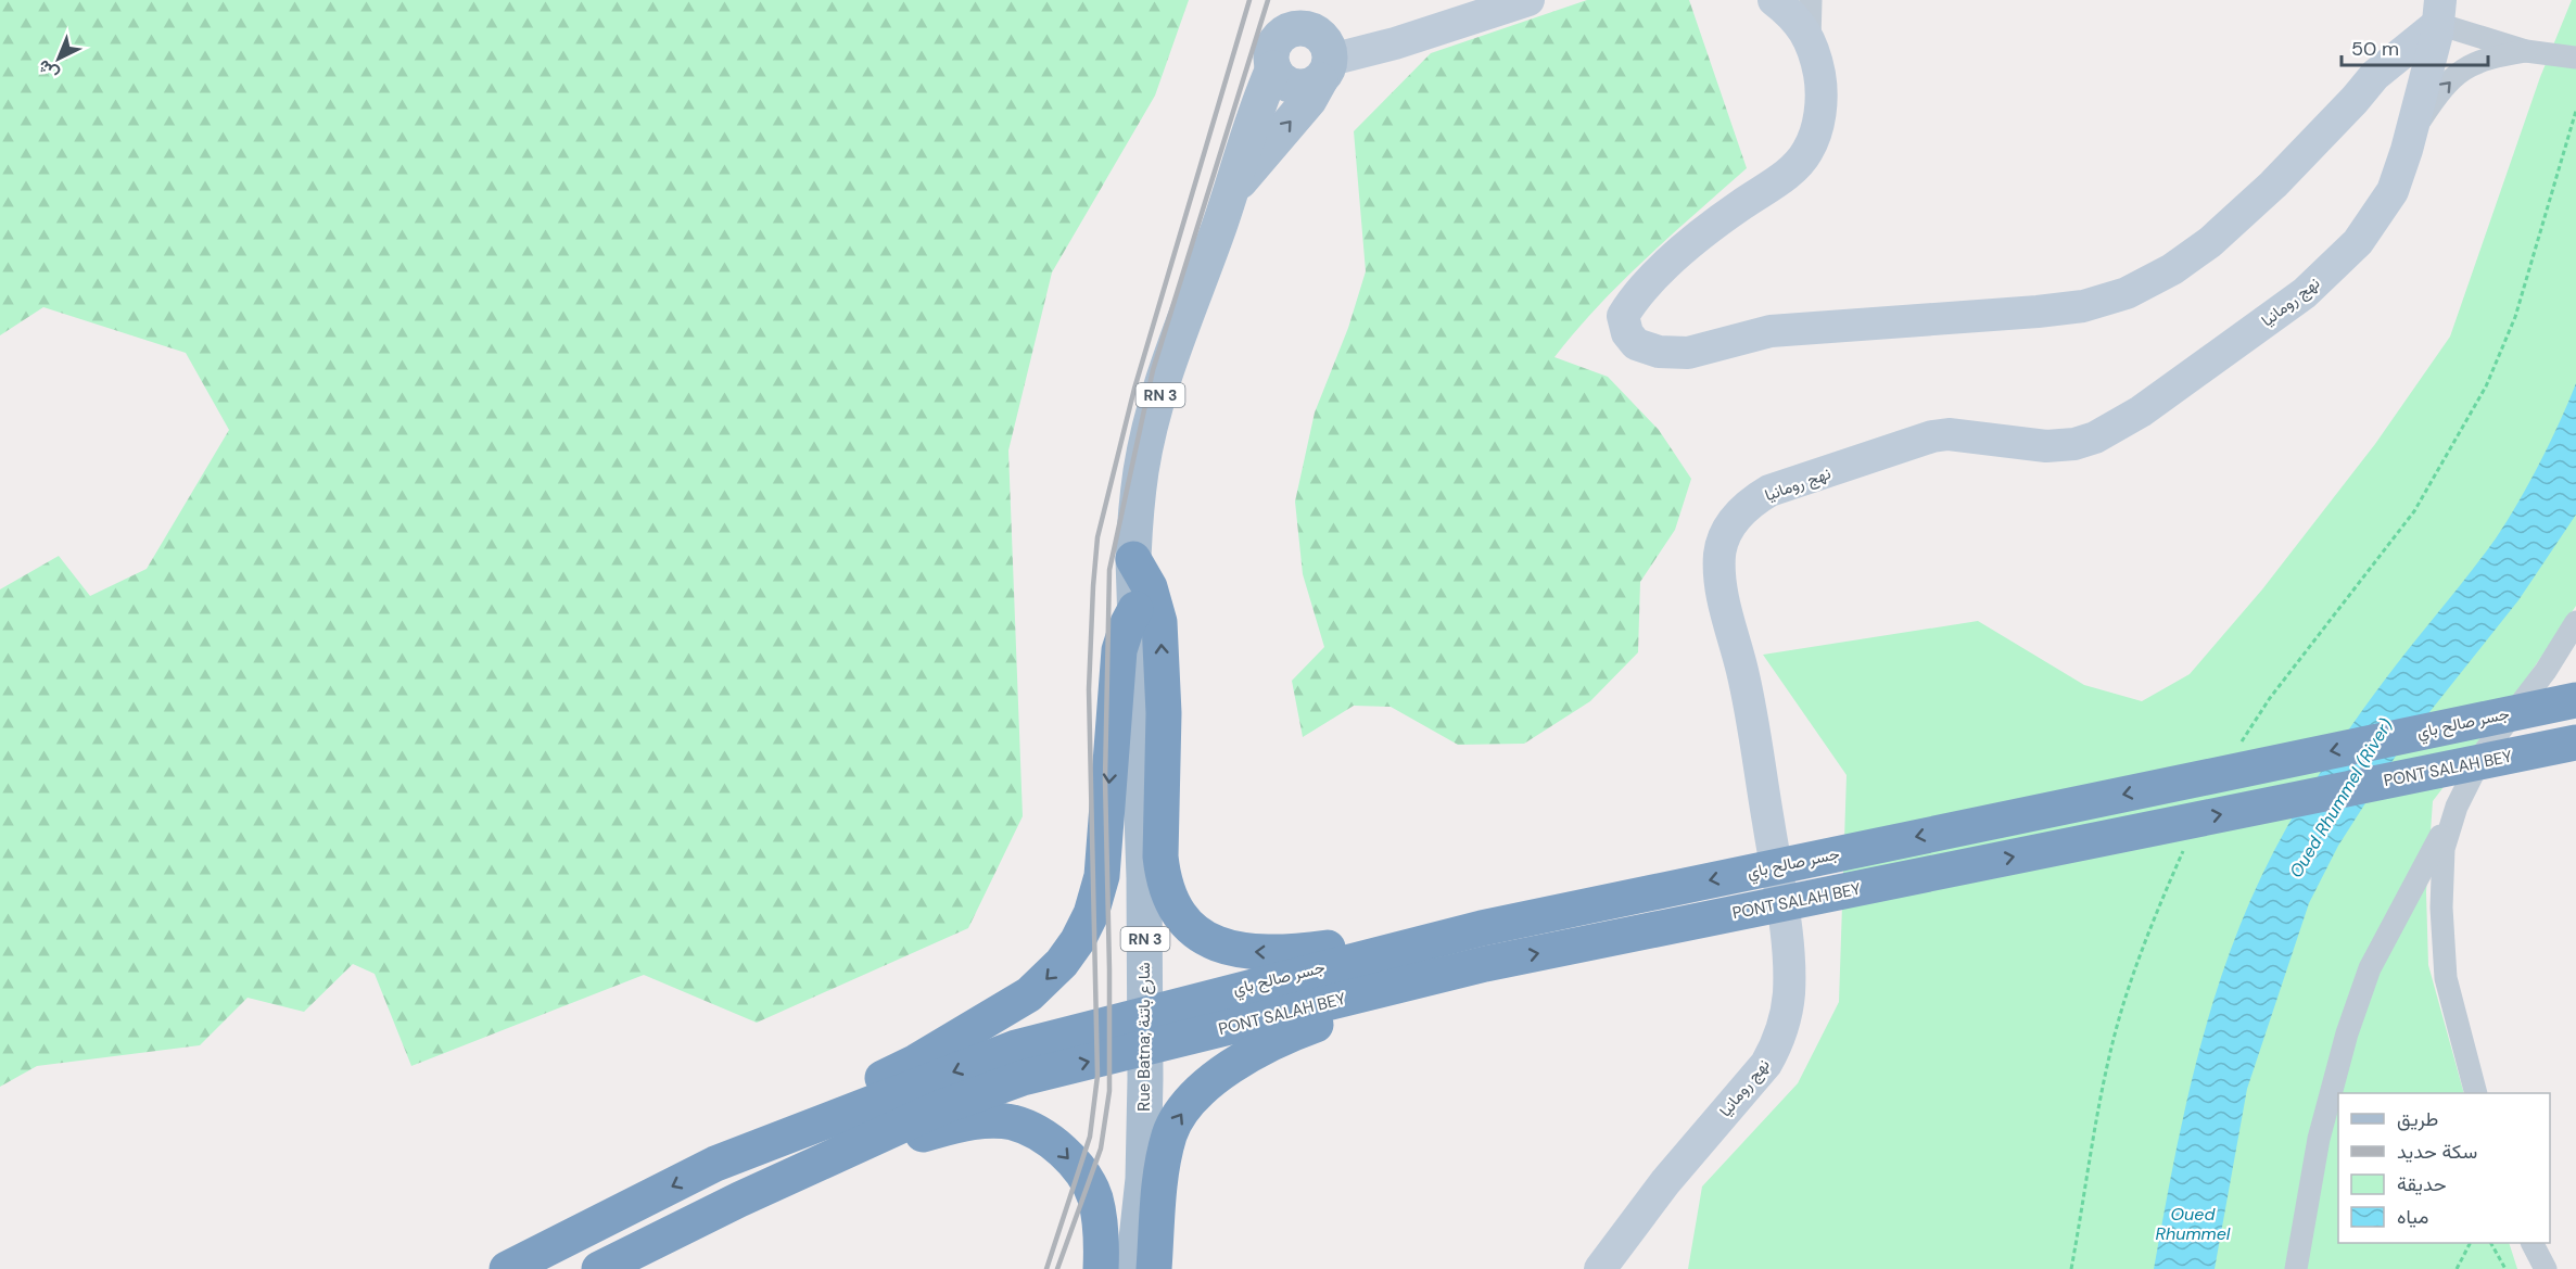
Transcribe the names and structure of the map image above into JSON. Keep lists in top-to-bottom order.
{
  "streets": {
    "highway": ["جسر صالح باي", "PONT SALAH BEY"],
    "main road": ["RN 3", "Rue Batna; شارع باتنة"],
    "street": ["نهج رومانيا"]
  },
  "crossings": [
    ["RN 3", "Rue Batna; شارع باتنة"],
    ["جسر صالح باي", "PONT SALAH BEY"]
  ],
  "one_way": ["جسر صالح باي", "PONT SALAH BEY"],
  "water": ["Oued Rhummel (River)", "Oued Rhummel"],
  "legend": [
    "طريق",
    "سكة حديد",
    "حديقة",
    "مياه"
  ],
  "scale_bar": "50 m",
  "north": "bottom left"
}
